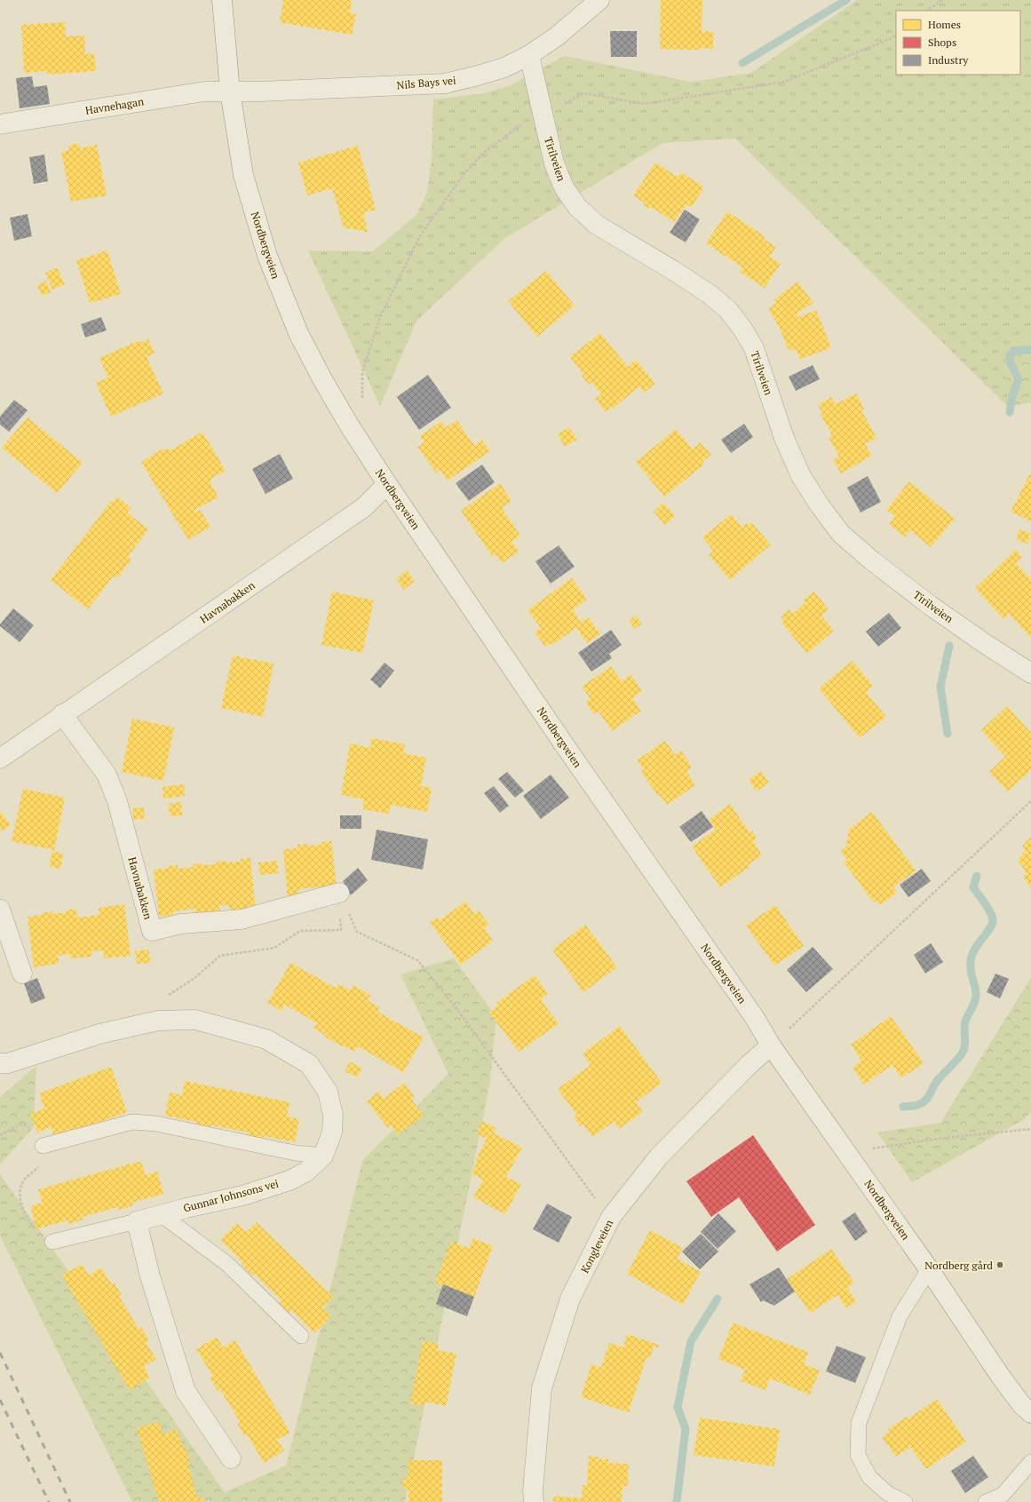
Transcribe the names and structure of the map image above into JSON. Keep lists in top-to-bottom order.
{
  "streets": {
    "street": [
      "Nils Bays vei",
      "Havnehagan",
      "Tirilveien",
      "Nordbergveien",
      "Havnabakken",
      "Gunnar Johnsons vei",
      "Kongleveien"
    ]
  },
  "crossings": [
    ["Nils Bays vei", "Havnehagan"],
    ["Nils Bays vei", "Tirilveien"],
    ["Nils Bays vei", "Nordbergveien"],
    ["Havnehagan", "Nordbergveien"],
    ["Nordbergveien", "Havnabakken"],
    ["Nordbergveien", "Kongleveien"]
  ],
  "places": ["Nordberg gård"],
  "legend": ["Homes", "Shops", "Industry"]
}
